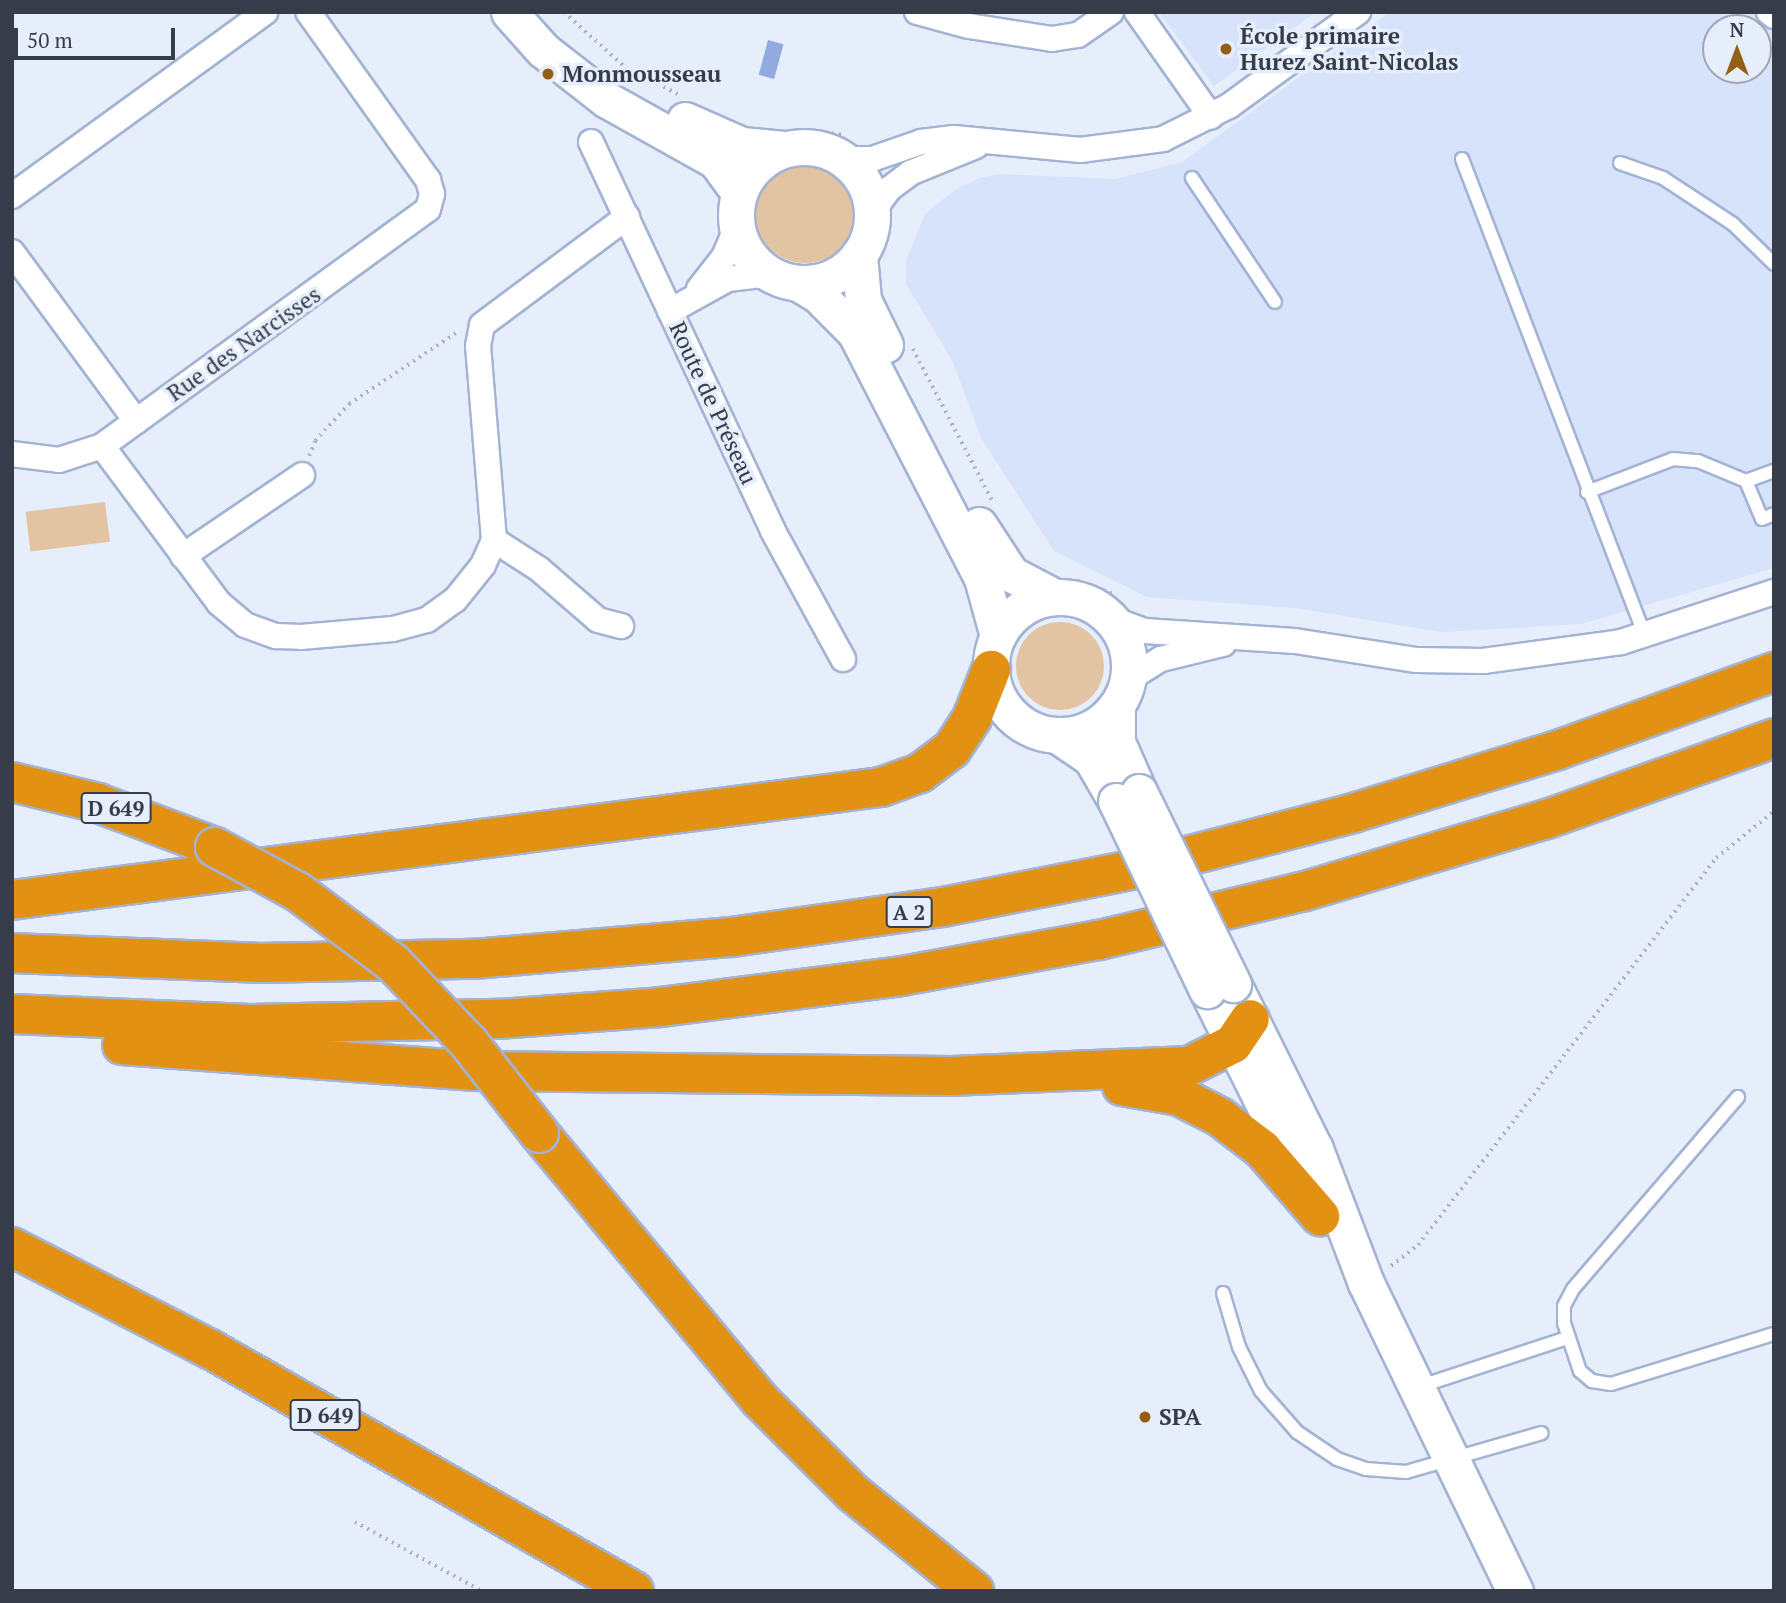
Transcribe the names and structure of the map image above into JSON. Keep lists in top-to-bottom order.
{
  "streets": {
    "highway": ["D 649", "A 2"],
    "street": ["Rue des Narcisses", "Route de Préseau"]
  },
  "places": ["École primaire Hurez Saint-Nicolas", "Monmousseau", "SPA"],
  "scale_bar": "50 m",
  "north": "top"
}
